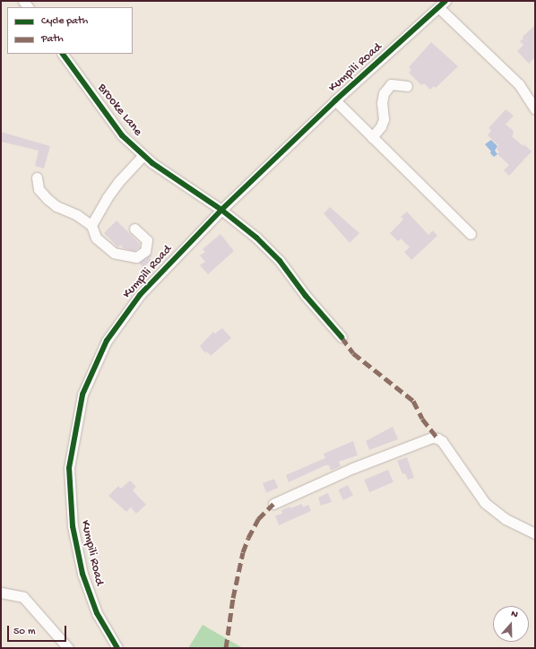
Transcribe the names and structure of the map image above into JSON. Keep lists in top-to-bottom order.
{
  "streets": {
    "street": ["Kumpili Road", "Brooke Lane"]
  },
  "crossings": [
    ["Kumpili Road", "Brooke Lane"]
  ],
  "legend": ["Cycle path", "Path"],
  "scale_bar": "50 m",
  "north": "top"
}
